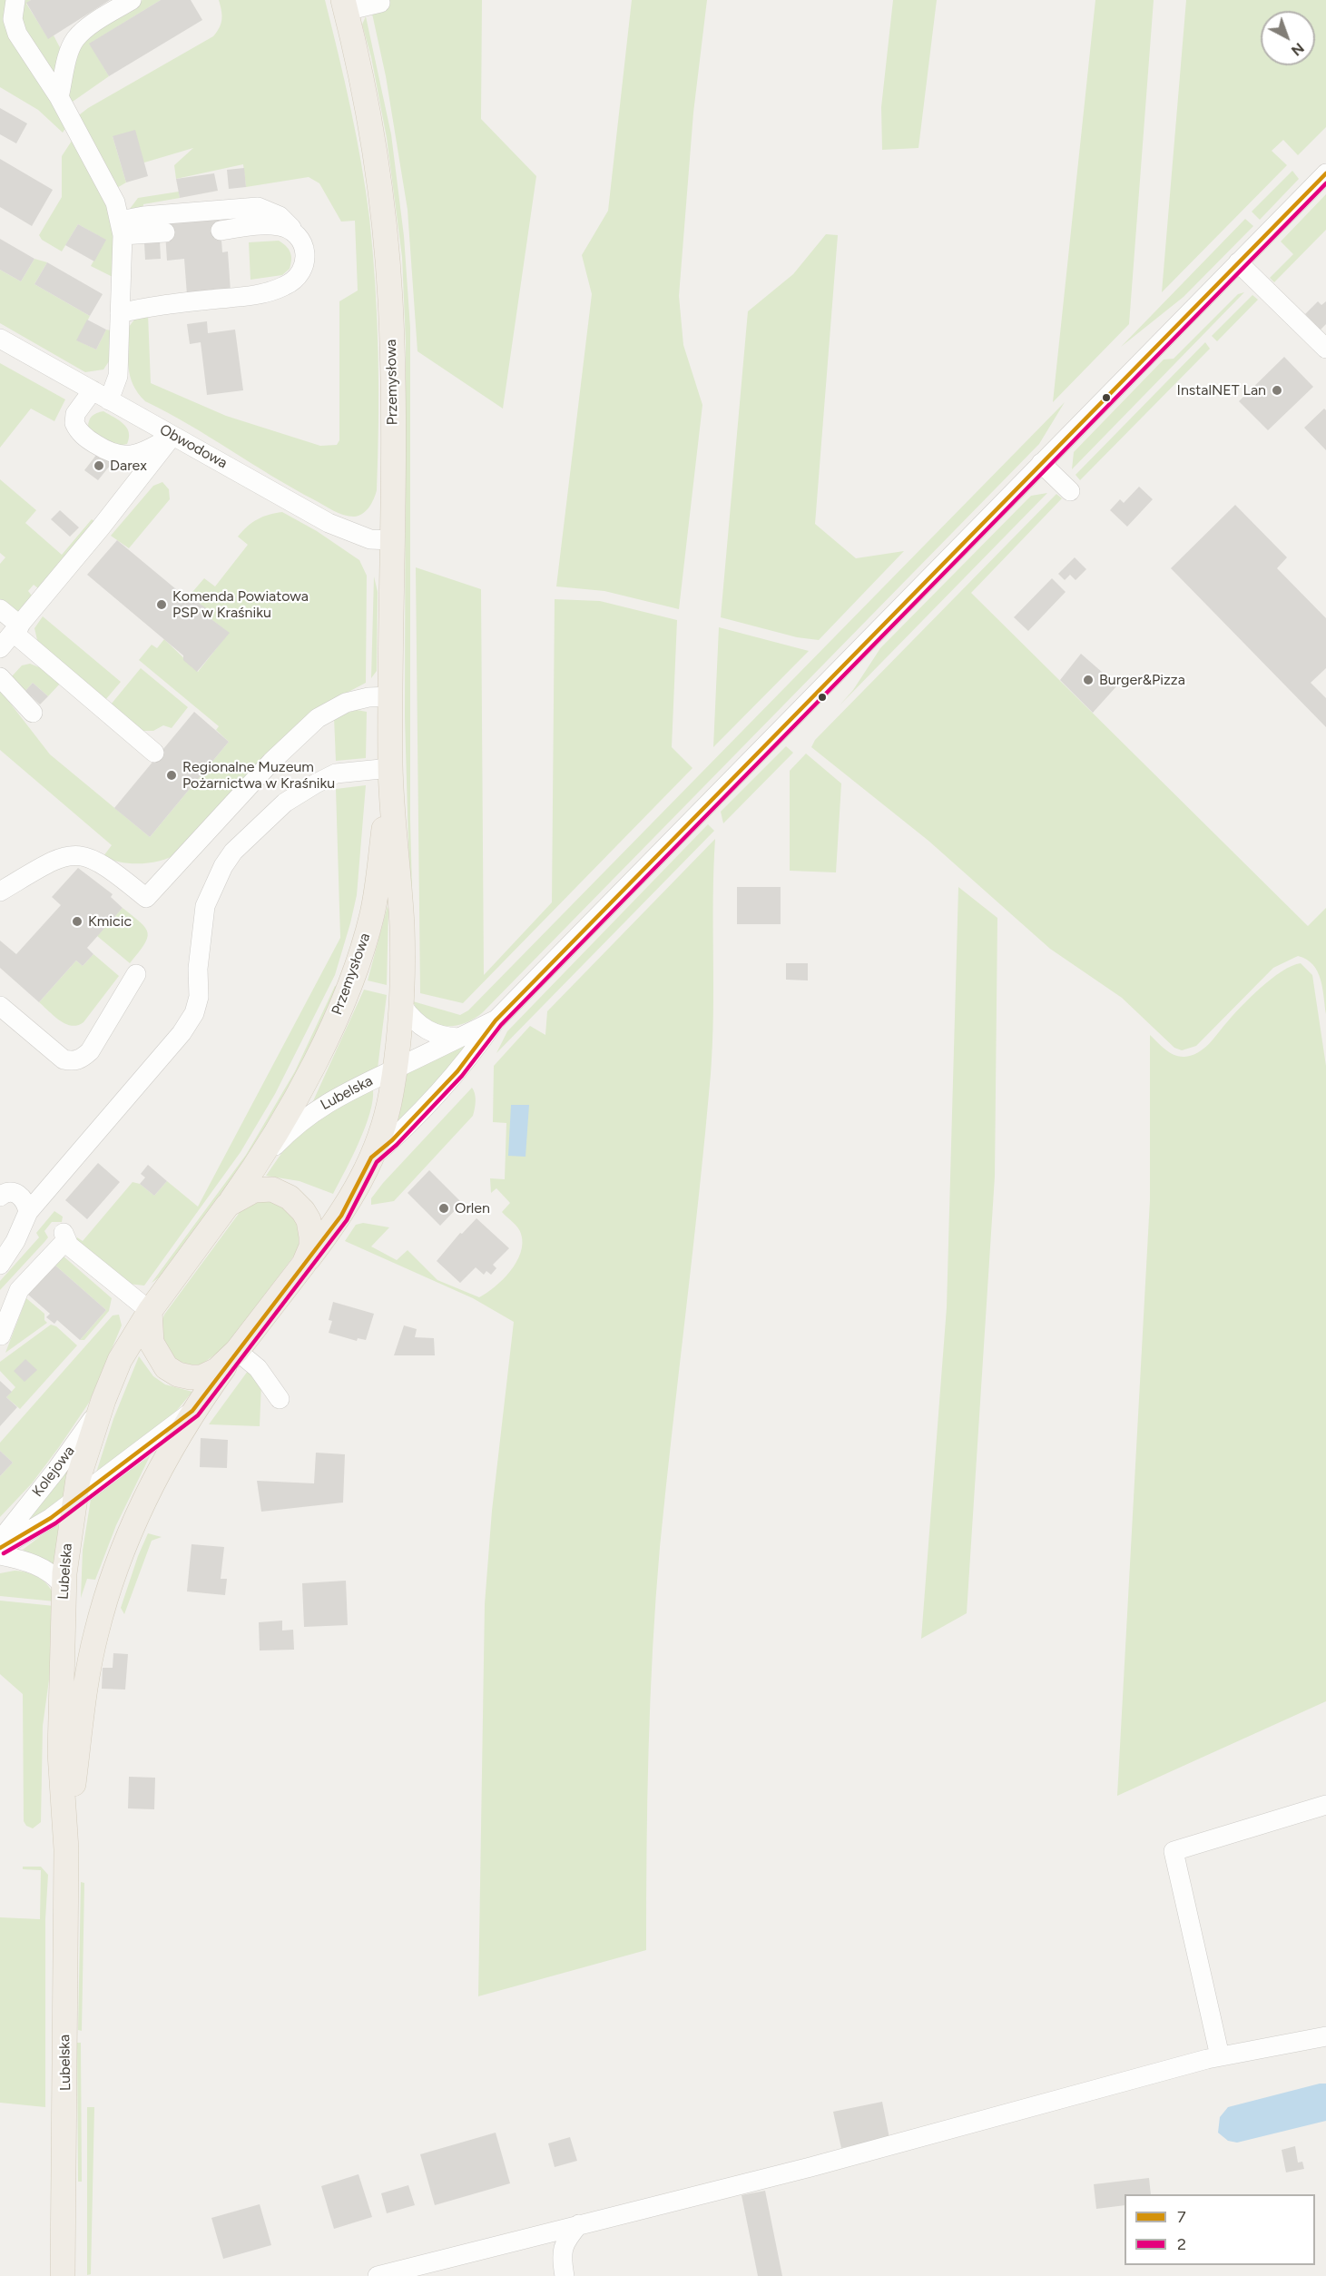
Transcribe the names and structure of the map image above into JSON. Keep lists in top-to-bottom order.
{
  "streets": {
    "main road": ["Przemysłowa", "Lubelska"],
    "street": ["Obwodowa", "Kolejowa"]
  },
  "crossings": [
    ["Przemysłowa", "Obwodowa"],
    ["Przemysłowa", "Lubelska"],
    ["Lubelska", "Kolejowa"]
  ],
  "places": [
    "InstalNET Lan",
    "Darex",
    "Komenda Powiatowa PSP w Kraśniku",
    "Burger&Pizza",
    "Regionalne Muzeum Pożarnictwa w Kraśniku",
    "Kmicic",
    "Orlen"
  ],
  "lines": ["transit line 7", "transit line 2"],
  "legend": ["7", "2"],
  "north": "bottom right"
}
